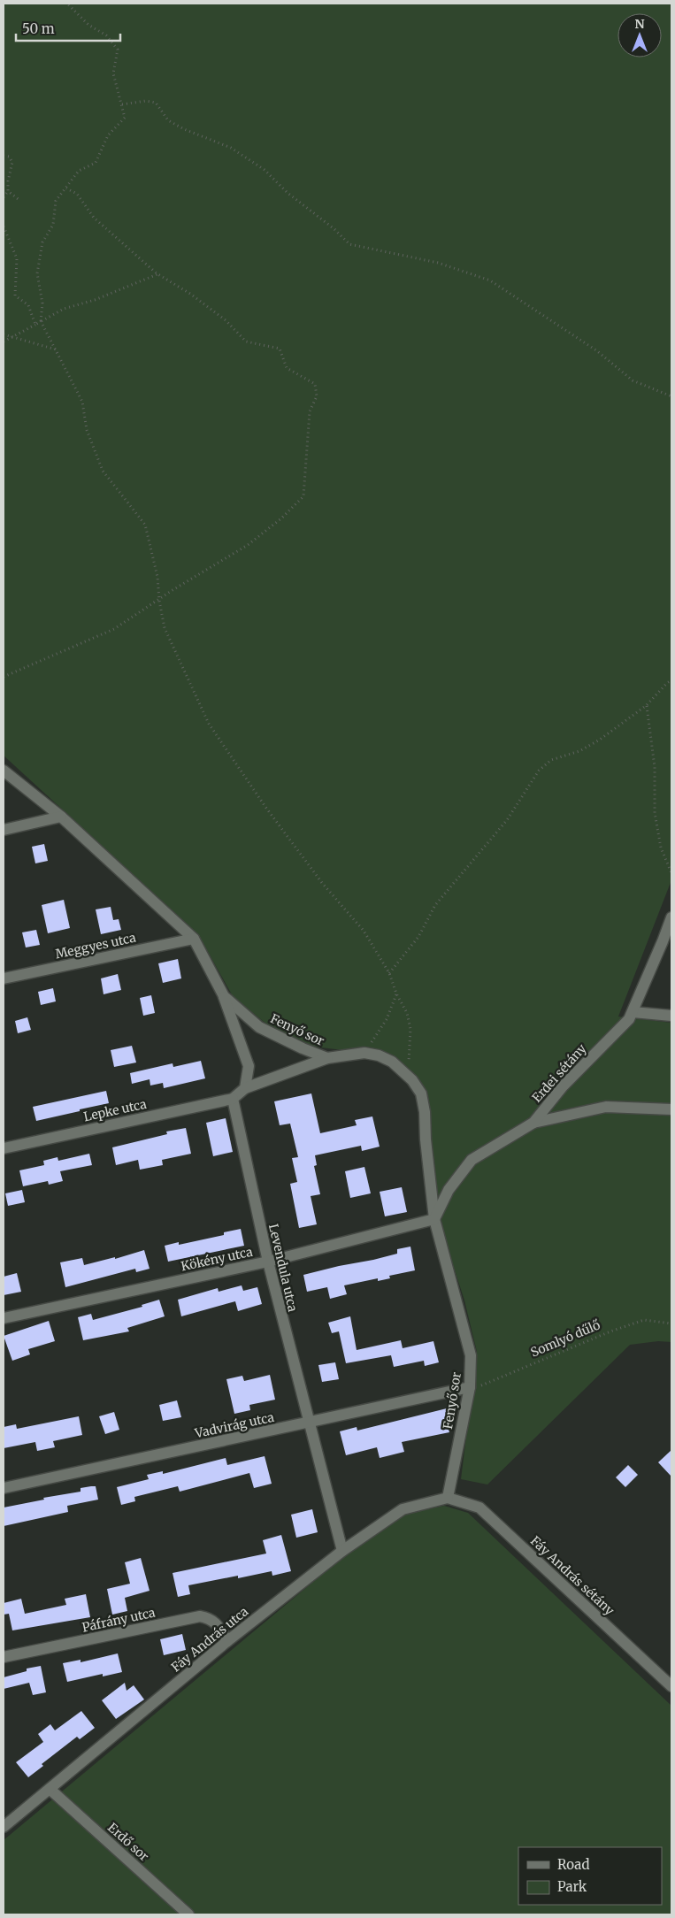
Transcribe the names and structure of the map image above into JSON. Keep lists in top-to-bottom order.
{
  "streets": {
    "street": [
      "Meggyes utca",
      "Fenyő sor",
      "Erdei sétány",
      "Lepke utca",
      "Kökény utca",
      "Levendula utca",
      "Vadvirág utca",
      "Fáy András sétány",
      "Páfrány utca",
      "Fáy András utca",
      "Erdő sor"
    ],
    "path": ["Somlyó dűlő"]
  },
  "crossings": [
    ["Meggyes utca", "Fenyő sor"],
    ["Fenyő sor", "Erdei sétány"],
    ["Fenyő sor", "Kökény utca"],
    ["Fenyő sor", "Somlyó dűlő"],
    ["Fenyő sor", "Vadvirág utca"],
    ["Fenyő sor", "Fáy András sétány"],
    ["Fenyő sor", "Fáy András utca"],
    ["Erdei sétány", "Kökény utca"],
    ["Lepke utca", "Levendula utca"],
    ["Kökény utca", "Levendula utca"],
    ["Levendula utca", "Vadvirág utca"],
    ["Levendula utca", "Fáy András utca"],
    ["Somlyó dűlő", "Vadvirág utca"],
    ["Fáy András sétány", "Fáy András utca"],
    ["Páfrány utca", "Fáy András utca"],
    ["Fáy András utca", "Erdő sor"]
  ],
  "legend": ["Road", "Park"],
  "scale_bar": "50 m",
  "north": "top"
}
